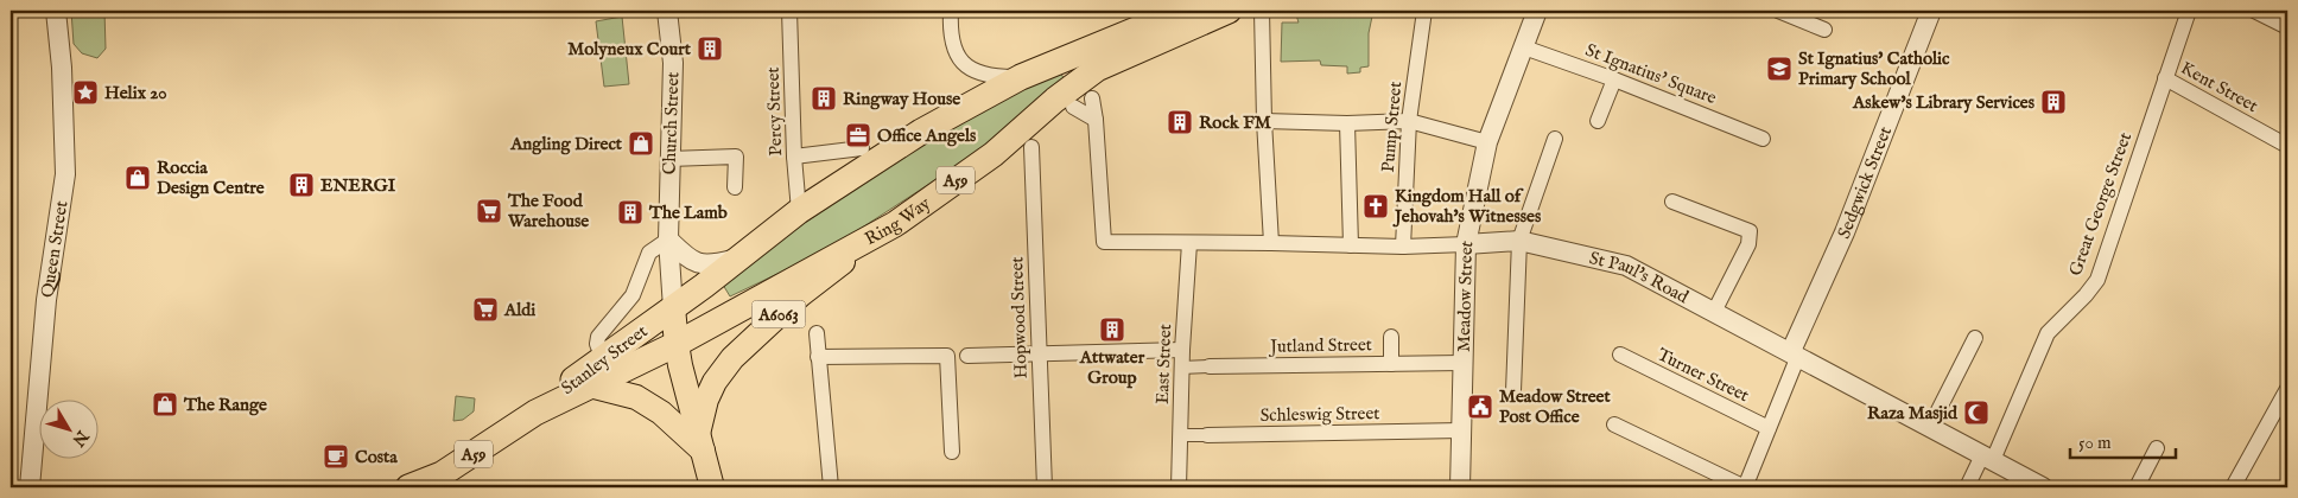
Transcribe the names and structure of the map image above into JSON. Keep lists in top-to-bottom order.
{
  "streets": {
    "highway": ["A59", "Ring Way", "Stanley Street"],
    "main road": ["A6063"],
    "street": [
      "St Ignatius' Square",
      "Kent Street",
      "Percy Street",
      "Church Street",
      "Pump Street",
      "Sedgwick Street",
      "Great George Street",
      "Queen Street",
      "St Paul's Road",
      "Meadow Street",
      "Hopwood Street",
      "Jutland Street",
      "East Street",
      "Turner Street",
      "Schleswig Street"
    ]
  },
  "crossings": [
    ["St Ignatius' Square", "Meadow Street"],
    ["Kent Street", "Great George Street"],
    ["Percy Street", "A59"],
    ["Church Street", "A59"],
    ["Church Street", "Stanley Street"],
    ["Pump Street", "St Paul's Road"],
    ["A59", "Stanley Street"],
    ["Sedgwick Street", "St Paul's Road"],
    ["Great George Street", "St Paul's Road"],
    ["Ring Way", "A6063"],
    ["Ring Way", "Stanley Street"],
    ["St Paul's Road", "Meadow Street"],
    ["St Paul's Road", "East Street"],
    ["Meadow Street", "Jutland Street"],
    ["Meadow Street", "Schleswig Street"],
    ["A6063", "Stanley Street"],
    ["Jutland Street", "East Street"],
    ["East Street", "Schleswig Street"]
  ],
  "places": {
    "building": [
      "Molyneux Court",
      "Ringway House",
      "Askew's Library Services",
      "Rock FM",
      "ENERGI",
      "The Lamb",
      "Attwater Group"
    ],
    "school or university": ["St Ignatius' Catholic Primary School"],
    "place": ["Helix 20"],
    "office": ["Office Angels"],
    "shop": ["Angling Direct", "Roccia Design Centre", "The Range"],
    "church": ["Kingdom Hall of Jehovah's Witnesses"],
    "supermarket": ["The Food Warehouse", "Aldi"],
    "public building": ["Meadow Street Post Office"],
    "mosque": ["Raza Masjid"],
    "cafe": ["Costa"]
  },
  "scale_bar": "50 m",
  "north": "bottom right"
}
